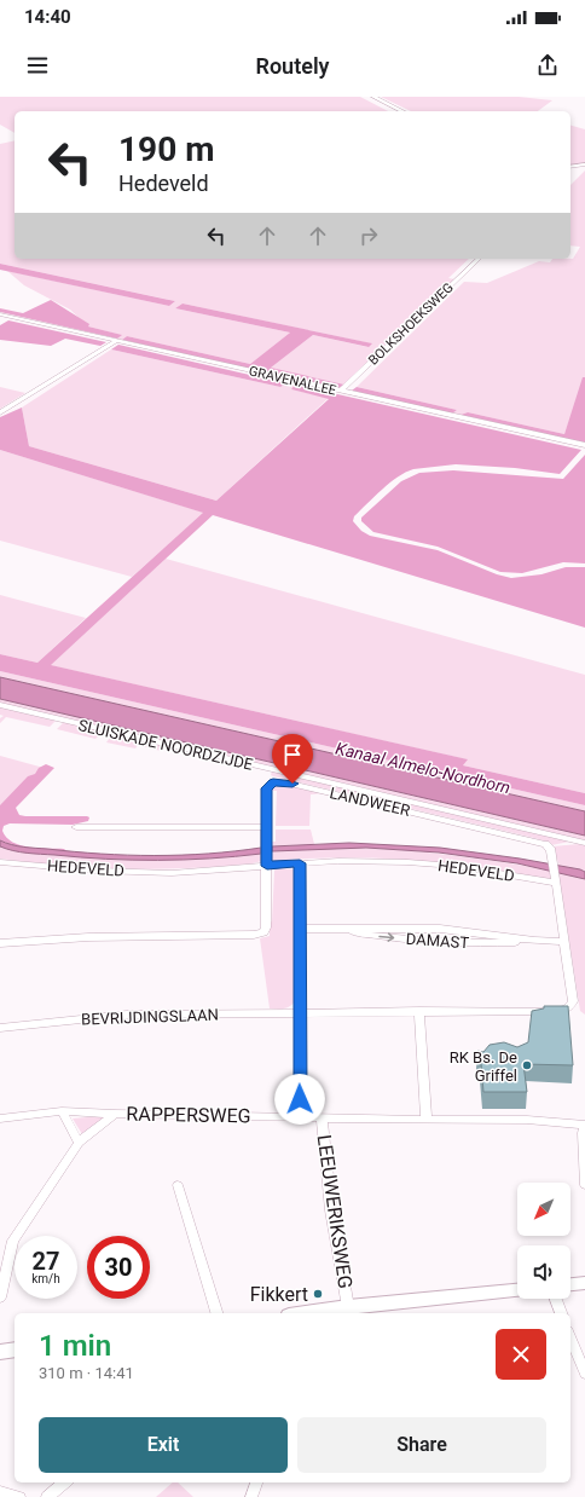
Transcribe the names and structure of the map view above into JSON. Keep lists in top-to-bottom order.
{
  "streets": {
    "street": [
      "BOLKSHOEKSWEG",
      "GRAVENALLEE",
      "SLUISKADE NOORDZIJDE",
      "LANDWEER",
      "HEDEVELD",
      "DAMAST",
      "BEVRIJDINGSLAAN",
      "RAPPERSWEG",
      "LEEUWERIKSWEG"
    ]
  },
  "crossings": [
    ["BOLKSHOEKSWEG", "GRAVENALLEE"],
    ["LANDWEER", "HEDEVELD"],
    ["RAPPERSWEG", "LEEUWERIKSWEG"]
  ],
  "water": ["Kanaal Almelo-Nordhorn"],
  "places": ["RK Bs. De Griffel", "Fikkert"],
  "north": "bottom left",
  "page": {
    "status": "14:40",
    "header": "Routely",
    "turn": ["190 m", "Hedeveld"],
    "speed": "27 km/h",
    "limit": "30",
    "heading": ["1 min", "310 m · 14:41"],
    "buttons": ["Exit", "Share"]
  }
}
